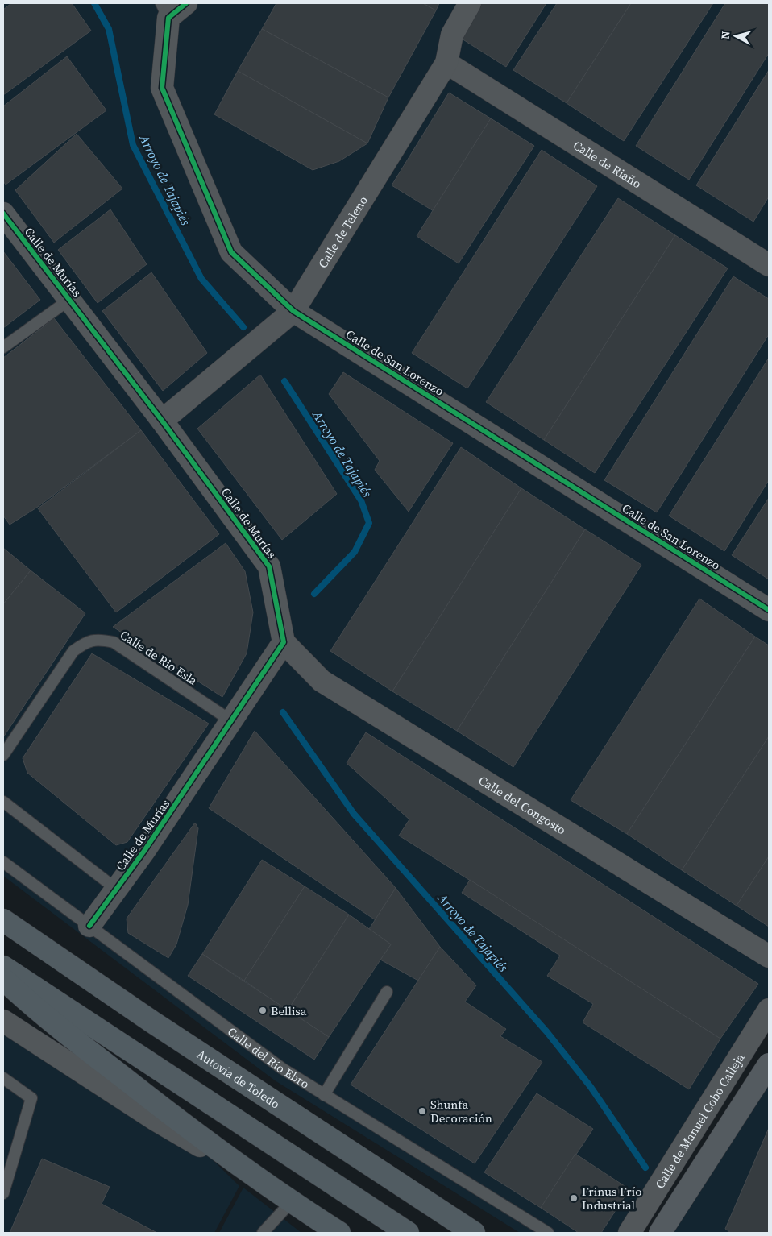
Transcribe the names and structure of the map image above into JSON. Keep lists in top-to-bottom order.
{
  "streets": {
    "highway": ["Autovía de Toledo"],
    "street": [
      "Calle de Riaño",
      "Calle de Teleno",
      "Calle de Murías",
      "Calle de San Lorenzo",
      "Calle del Congosto",
      "Calle de Manuel Cobo Calleja"
    ],
    "lane": ["Calle de Rio Esla", "Calle del Río Ebro"]
  },
  "crossings": [
    ["Calle de Riaño", "Calle de Teleno"],
    ["Calle de Teleno", "Calle de Murías"],
    ["Calle de Teleno", "Calle de San Lorenzo"],
    ["Calle de Murías", "Calle de Rio Esla"],
    ["Calle de Murías", "Calle del Congosto"],
    ["Calle de Murías", "Calle del Río Ebro"]
  ],
  "water": ["Arroyo de Tajapiés"],
  "places": ["Bellisa", "Shunfa Decoración", "Frinus Frío Industrial"],
  "north": "left"
}
